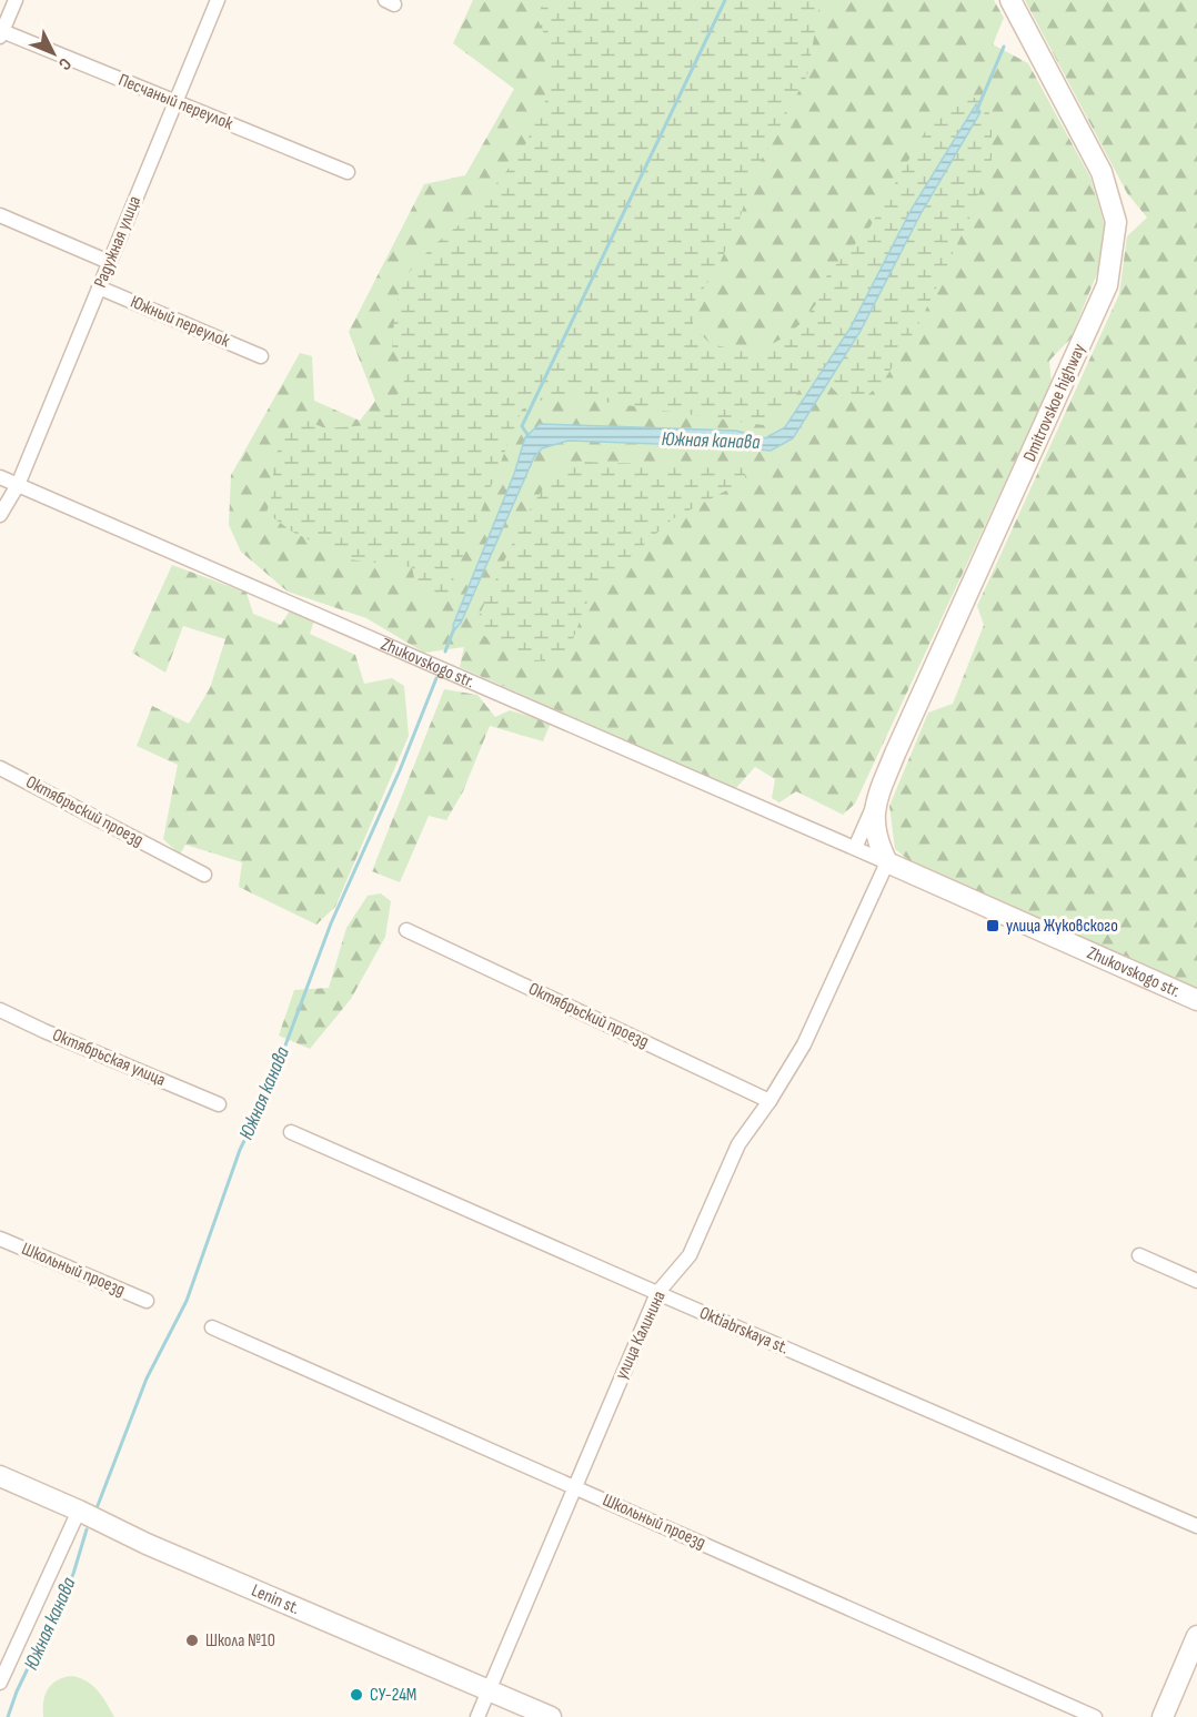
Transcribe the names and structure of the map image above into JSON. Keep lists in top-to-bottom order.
{
  "streets": {
    "street": [
      "Песчаный переулок",
      "Радужная улица",
      "Южный переулок",
      "Dmitrovskoe highway",
      "Zhukovskogo str.",
      "Октябрьский проезд",
      "Октябрьская улица",
      "Школьный проезд",
      "Oktiabrskaya st.",
      "улица Калинина",
      "Lenin st."
    ]
  },
  "crossings": [
    ["Песчаный переулок", "Радужная улица"],
    ["Радужная улица", "Южный переулок"],
    ["Радужная улица", "Zhukovskogo str."],
    ["Zhukovskogo str.", "улица Калинина"],
    ["Октябрьский проезд", "улица Калинина"],
    ["Школьный проезд", "улица Калинина"],
    ["Oktiabrskaya st.", "улица Калинина"],
    ["улица Калинина", "Lenin st."]
  ],
  "water": ["Южная канава"],
  "places": {
    "transit": ["улица Жуковского"],
    "other": ["Школа №10", "СУ-24М"]
  },
  "north": "bottom right"
}
